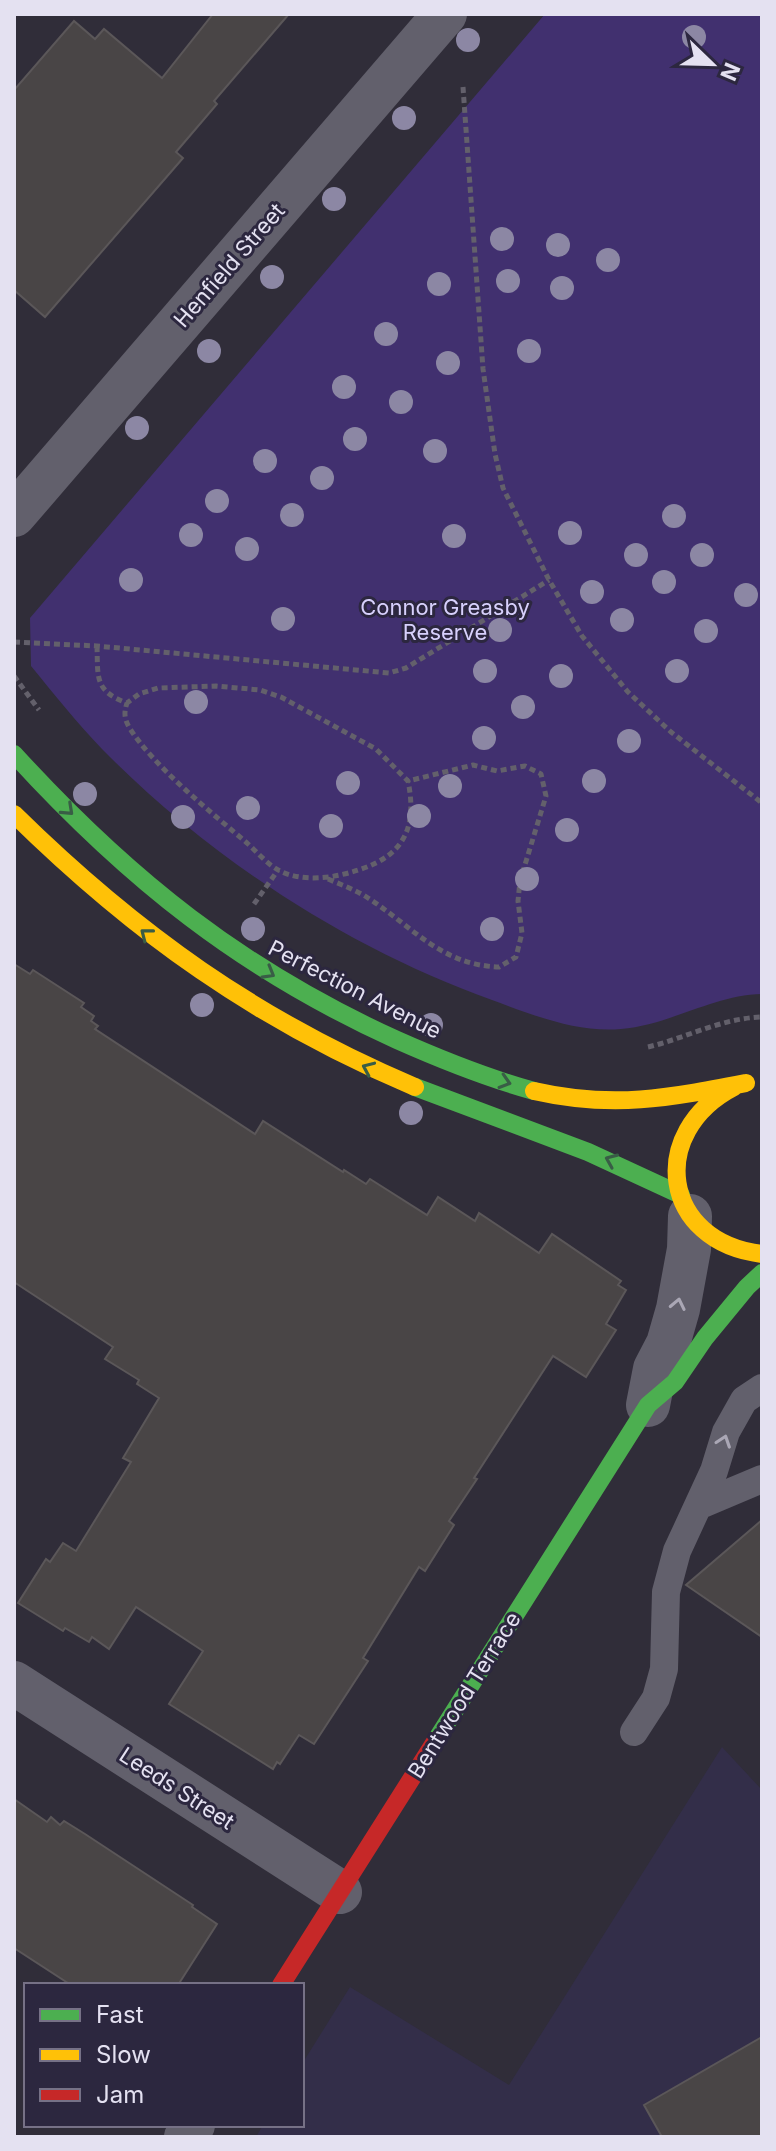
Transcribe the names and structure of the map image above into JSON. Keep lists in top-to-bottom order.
{
  "streets": {
    "street": [
      "Henfield Street",
      "Perfection Avenue",
      "Bentwood Terrace",
      "Leeds Street"
    ]
  },
  "crossings": [
    ["Bentwood Terrace", "Leeds Street"]
  ],
  "parks": ["Connor Greasby Reserve"],
  "legend": ["Fast", "Slow", "Jam"],
  "north": "bottom right"
}
